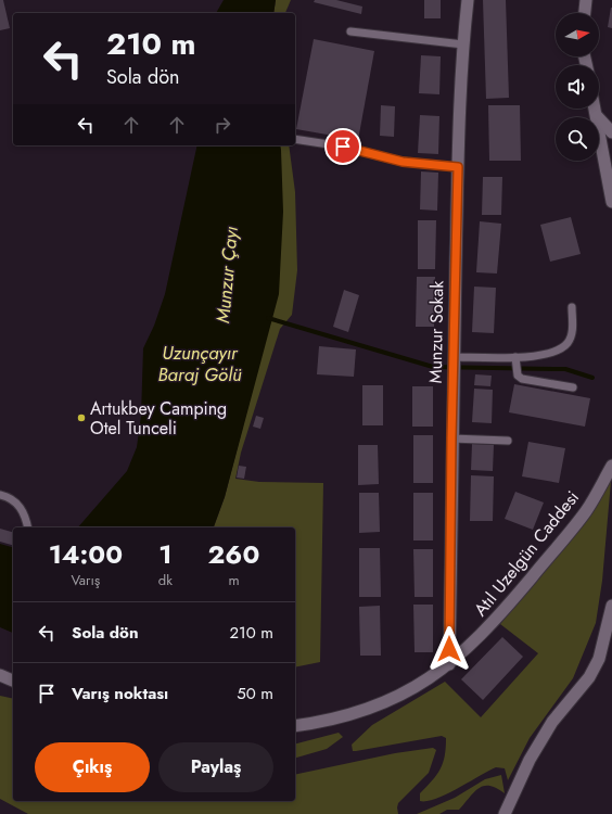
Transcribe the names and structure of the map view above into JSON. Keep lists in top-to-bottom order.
{
  "streets": {
    "street": ["Munzur Sokak", "Atıl Uzelgün Caddesi"]
  },
  "crossings": [
    ["Munzur Sokak", "Atıl Uzelgün Caddesi"]
  ],
  "water": ["Munzur Çayı", "Uzunçayır Baraj Gölü"],
  "places": ["Artukbey Camping Otel Tunceli"],
  "north": "right",
  "page": {
    "turn": ["210 m", "Sola dön"],
    "eta": [
      "14:00",
      "Varış",
      "1",
      "dk",
      "260",
      "m"
    ],
    "list": [
      {
        "name": "Sola dön",
        "value": "210 m"
      },
      {
        "name": "Varış noktası",
        "value": "50 m"
      }
    ],
    "buttons": ["Çıkış", "Paylaş"]
  }
}
